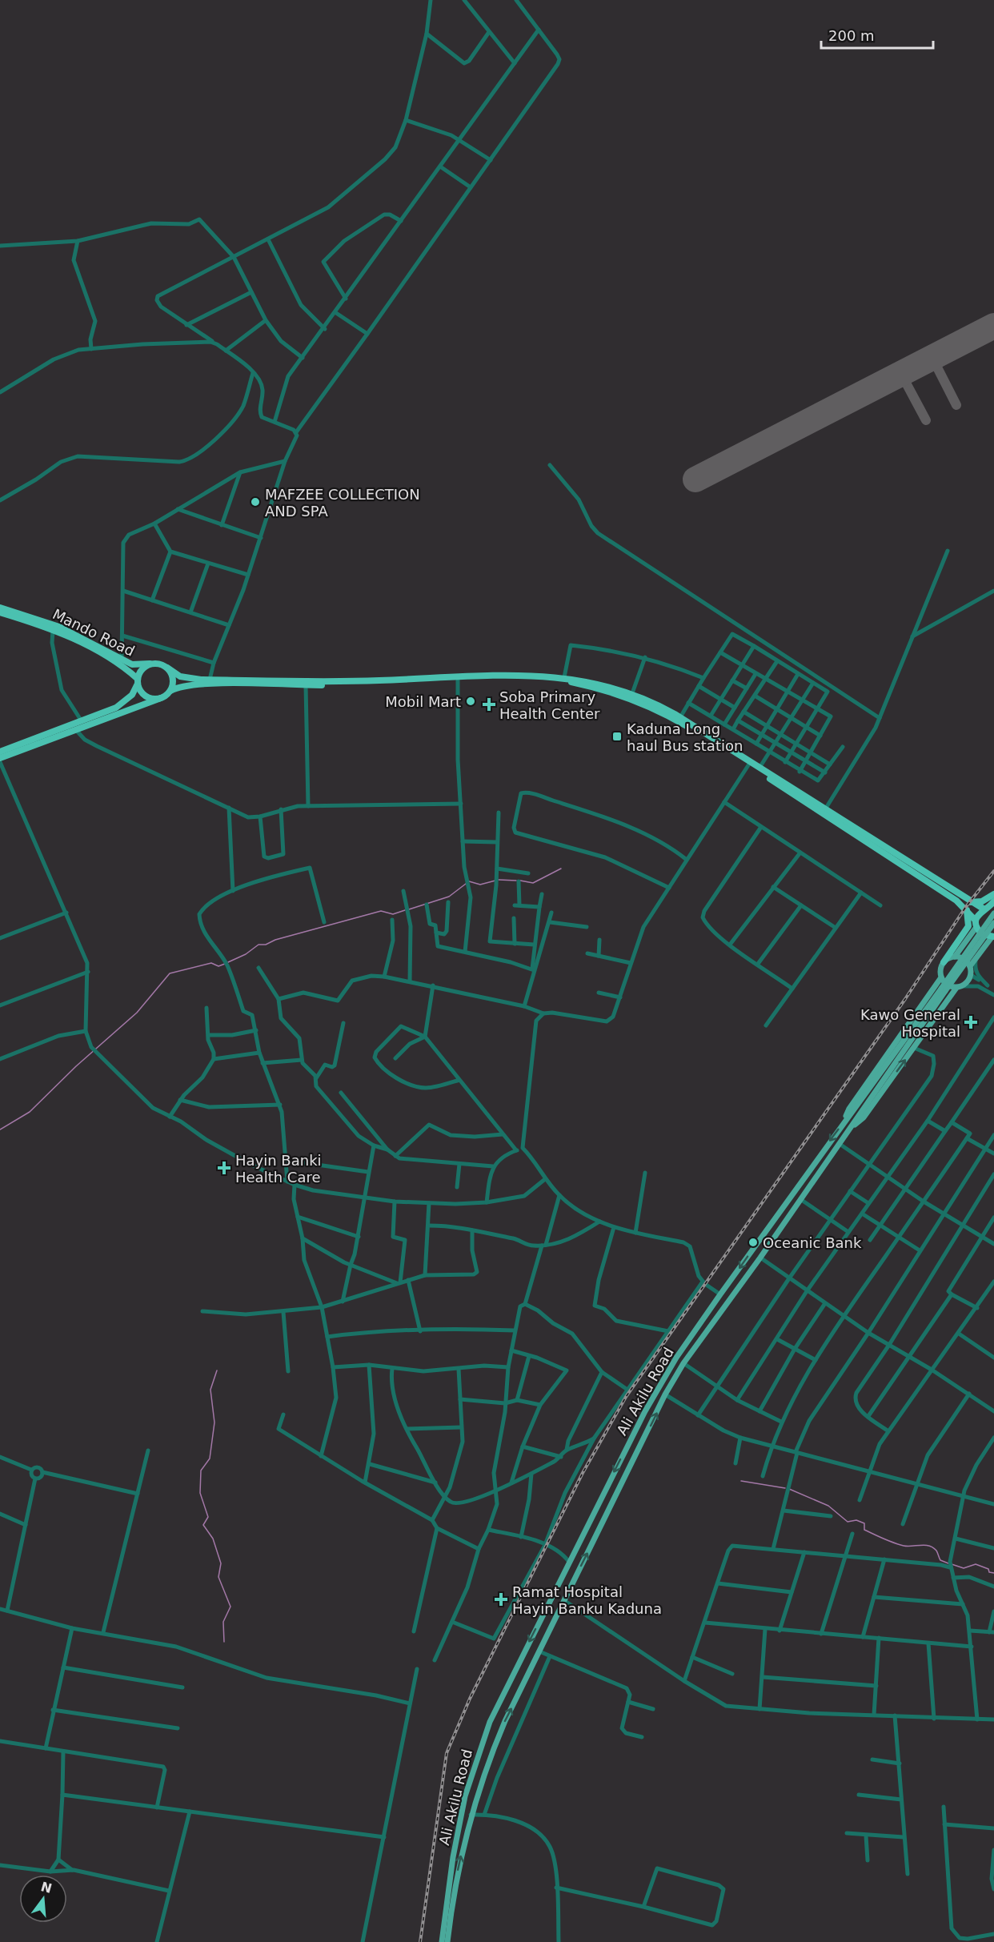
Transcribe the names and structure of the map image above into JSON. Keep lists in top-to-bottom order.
{
  "streets": {
    "highway": ["Mando Road"],
    "main road": ["Ali Akilu Road"]
  },
  "places": {
    "other": ["MAFZEE COLLECTION AND SPA", "Mobil Mart", "Oceanic Bank"],
    "health": [
      "Soba Primary Health Center",
      "Kawo General Hospital",
      "Hayin Banki Health Care",
      "Ramat Hospital Hayin Banku Kaduna"
    ],
    "transit": ["Kaduna Long haul Bus station"]
  },
  "scale_bar": "200 m",
  "north": "top"
}
